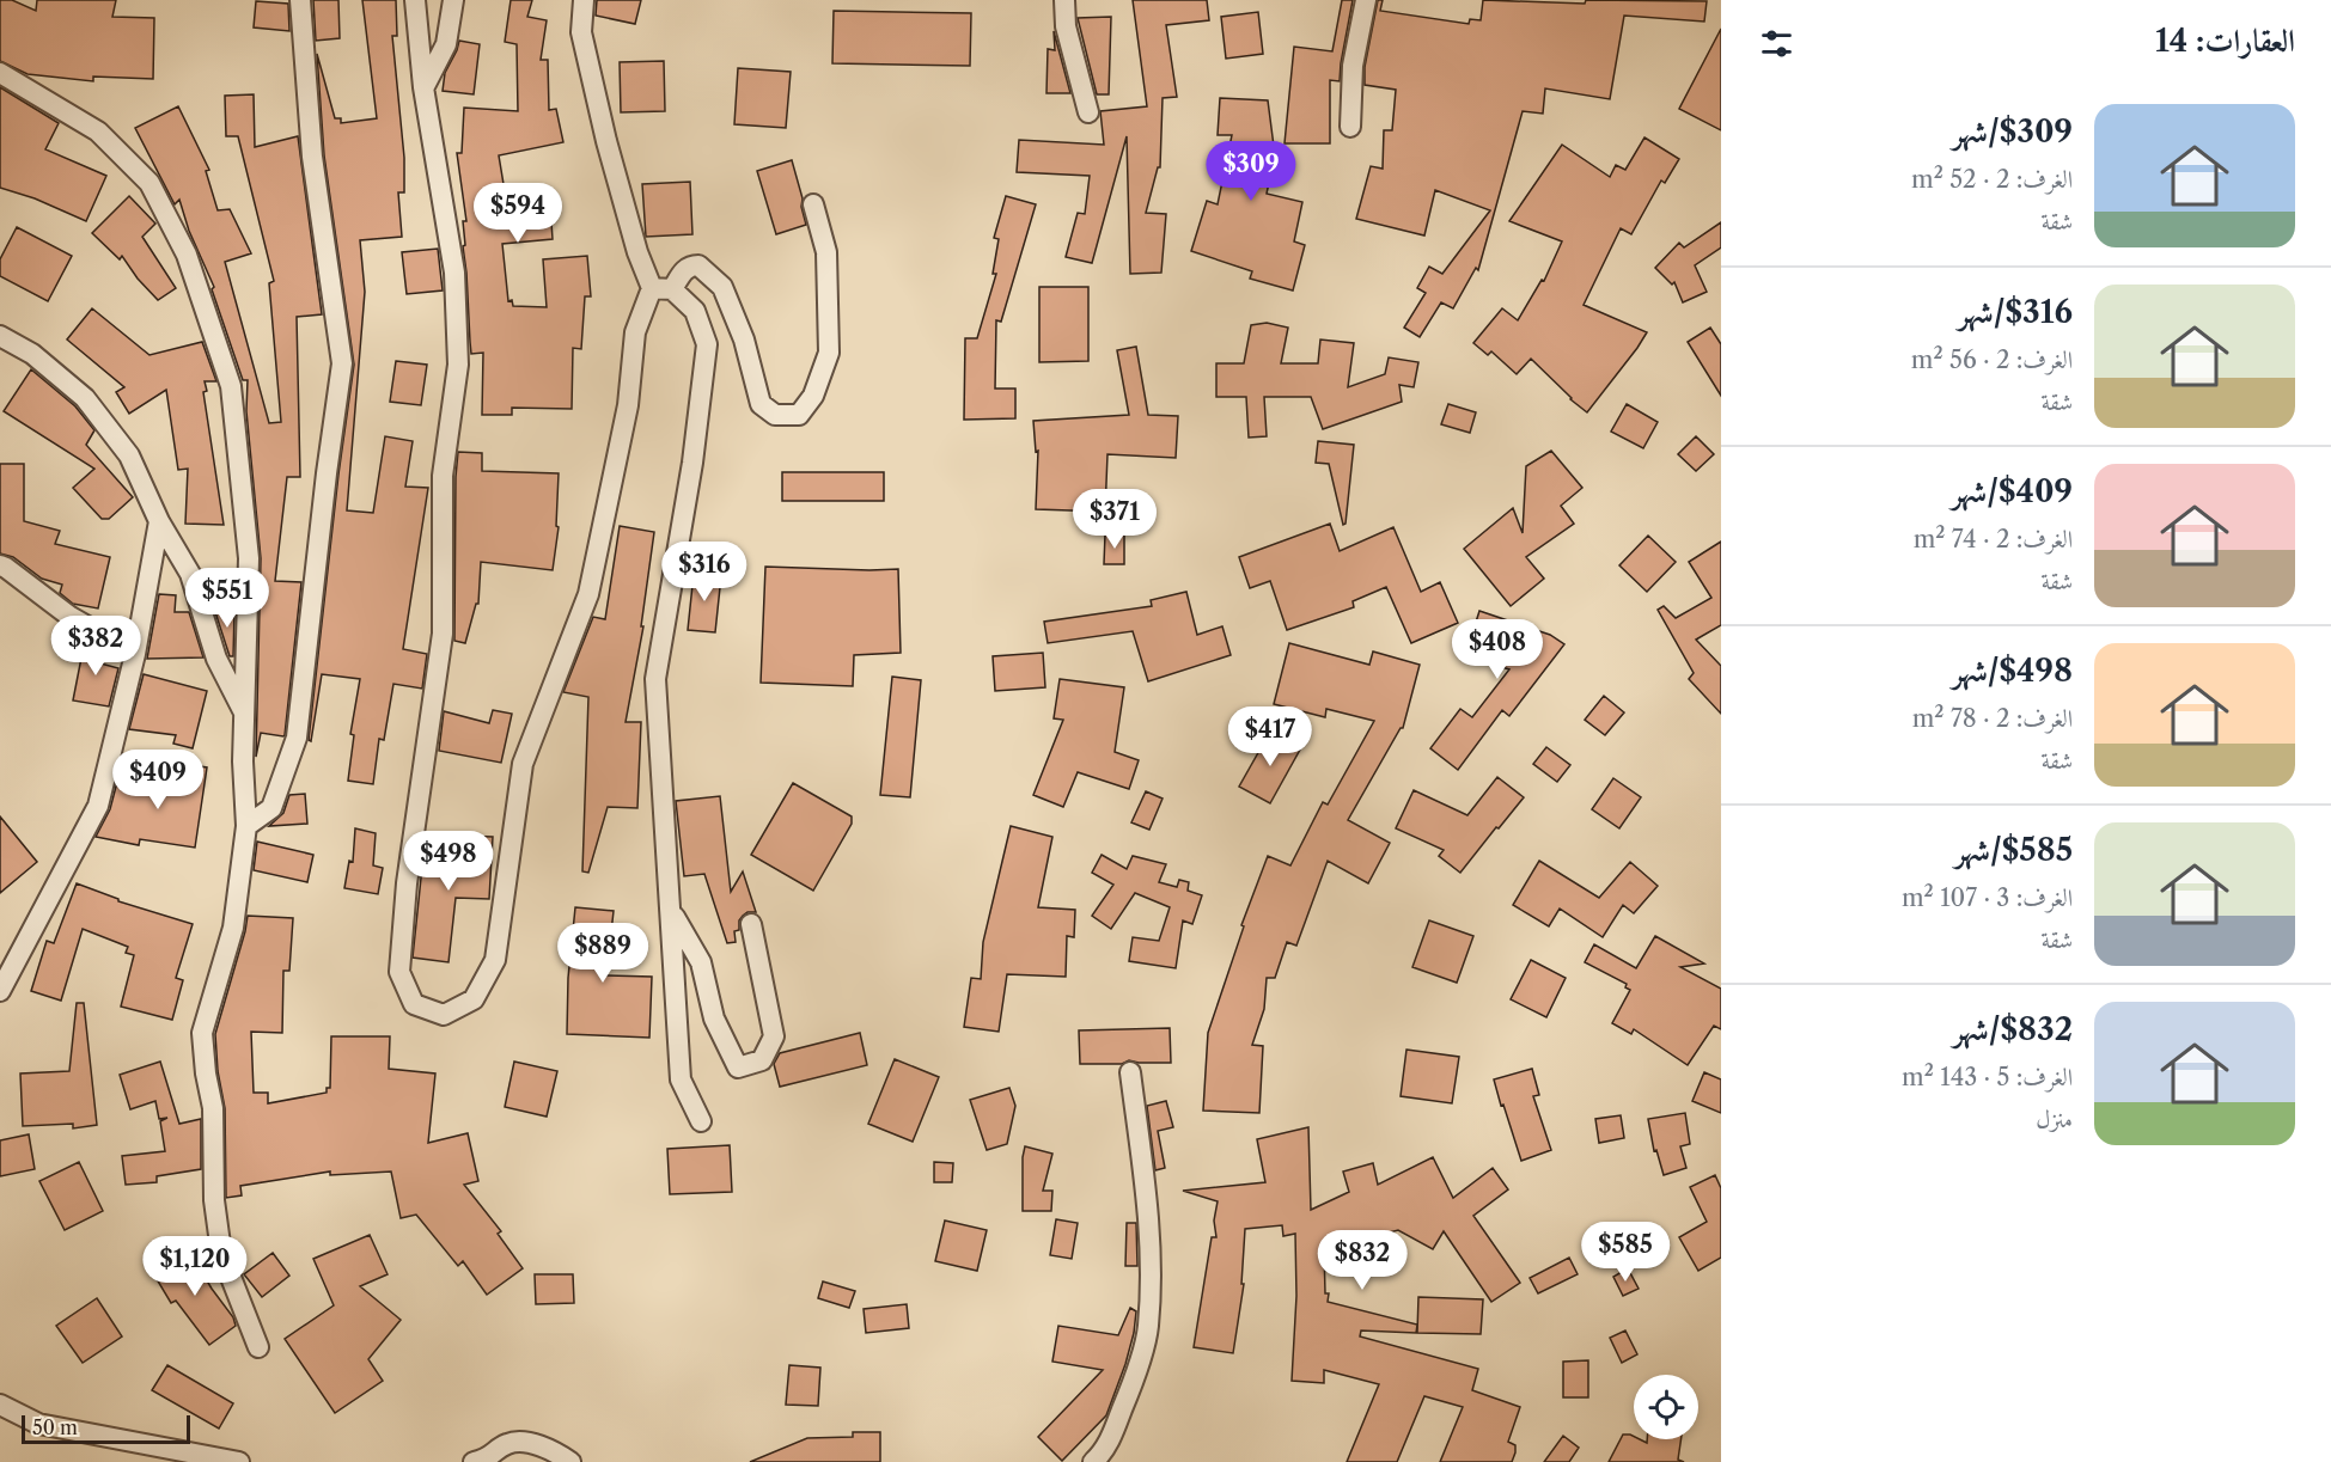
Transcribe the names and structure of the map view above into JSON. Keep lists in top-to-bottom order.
{
  "scale_bar": "50 m",
  "page": {
    "heading": "العقارات: 14",
    "list": [
      {
        "name": "$309/شهر",
        "note": "الغرف: 2 · 52 m² · شقة"
      },
      {
        "name": "$316/شهر",
        "note": "الغرف: 2 · 56 m² · شقة"
      },
      {
        "name": "$409/شهر",
        "note": "الغرف: 2 · 74 m² · شقة"
      },
      {
        "name": "$498/شهر",
        "note": "الغرف: 2 · 78 m² · شقة"
      },
      {
        "name": "$585/شهر",
        "note": "الغرف: 3 · 107 m² · شقة"
      },
      {
        "name": "$832/شهر",
        "note": "الغرف: 5 · 143 m² · منزل"
      }
    ],
    "price": [
      "$309",
      "$594",
      "$371",
      "$316",
      "$551",
      "$382",
      "$408",
      "$417",
      "$409",
      "$498",
      "$889",
      "$585",
      "$832",
      "$1,120"
    ],
    "scale": "50 m"
  }
}
